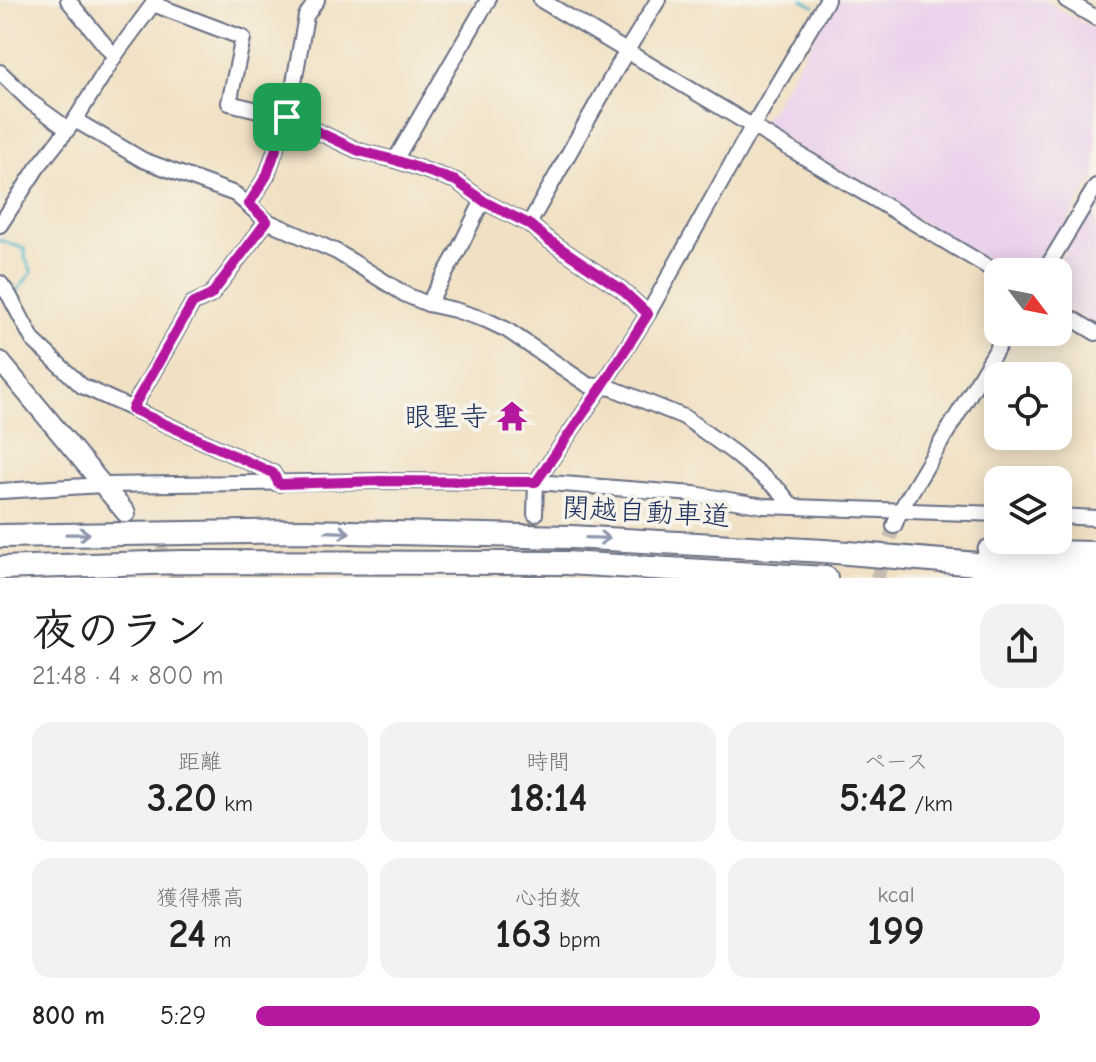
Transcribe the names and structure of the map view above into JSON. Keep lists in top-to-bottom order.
{
  "streets": {
    "highway": ["関越自動車道"]
  },
  "places": {
    "temple": ["眼聖寺"]
  },
  "north": "bottom right",
  "page": {
    "heading": ["夜のラン", "21:48 · 4 × 800 m"],
    "stats": [
      ["距離", "3.20 km"],
      ["時間", "18:14"],
      ["ペース", "5:42 /km"],
      ["獲得標高", "24 m"],
      ["心拍数", "163 bpm"],
      ["kcal", "199"]
    ],
    "list": [
      {
        "name": "800 m",
        "note": "5:29"
      }
    ]
  }
}
